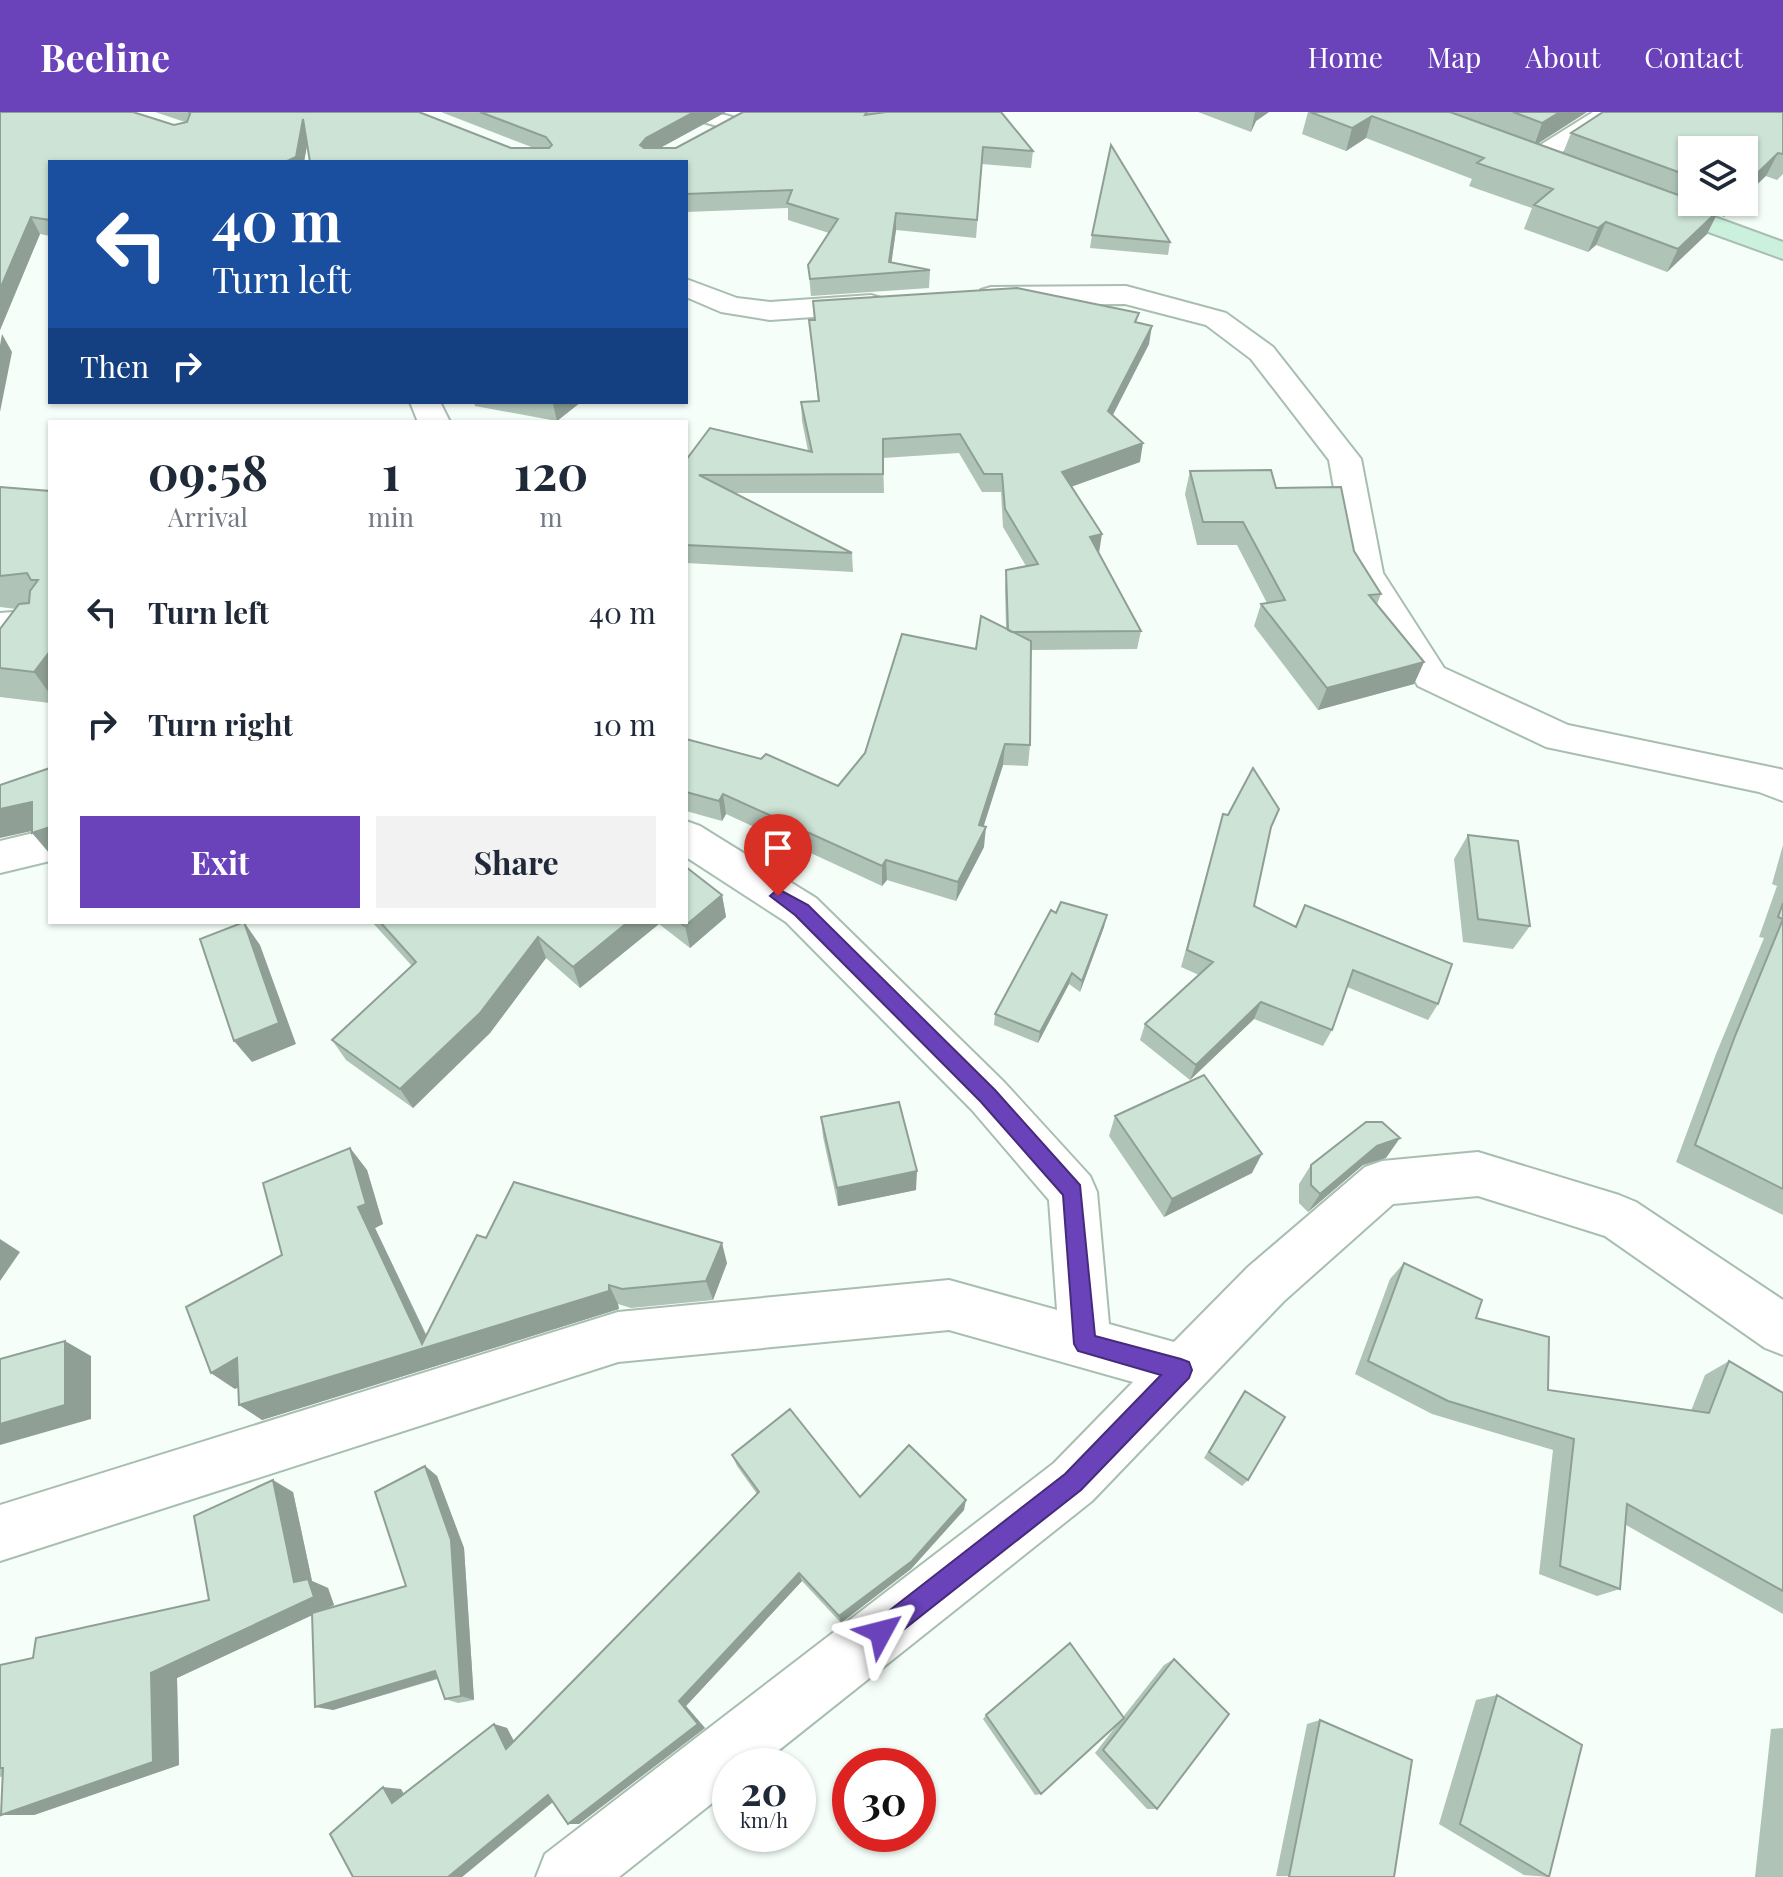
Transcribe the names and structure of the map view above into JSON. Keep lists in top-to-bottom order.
{
  "page": {
    "header": "Beeline",
    "nav": [
      "Home",
      "Map",
      "About",
      "Contact"
    ],
    "turn": ["40 m", "Turn left"],
    "then": "Then",
    "eta": [
      "09:58",
      "Arrival",
      "1",
      "min",
      "120",
      "m"
    ],
    "list": [
      {
        "name": "Turn left",
        "value": "40 m"
      },
      {
        "name": "Turn right",
        "value": "10 m"
      }
    ],
    "buttons": ["Exit", "Share"],
    "speed": "20 km/h",
    "limit": "30"
  }
}
